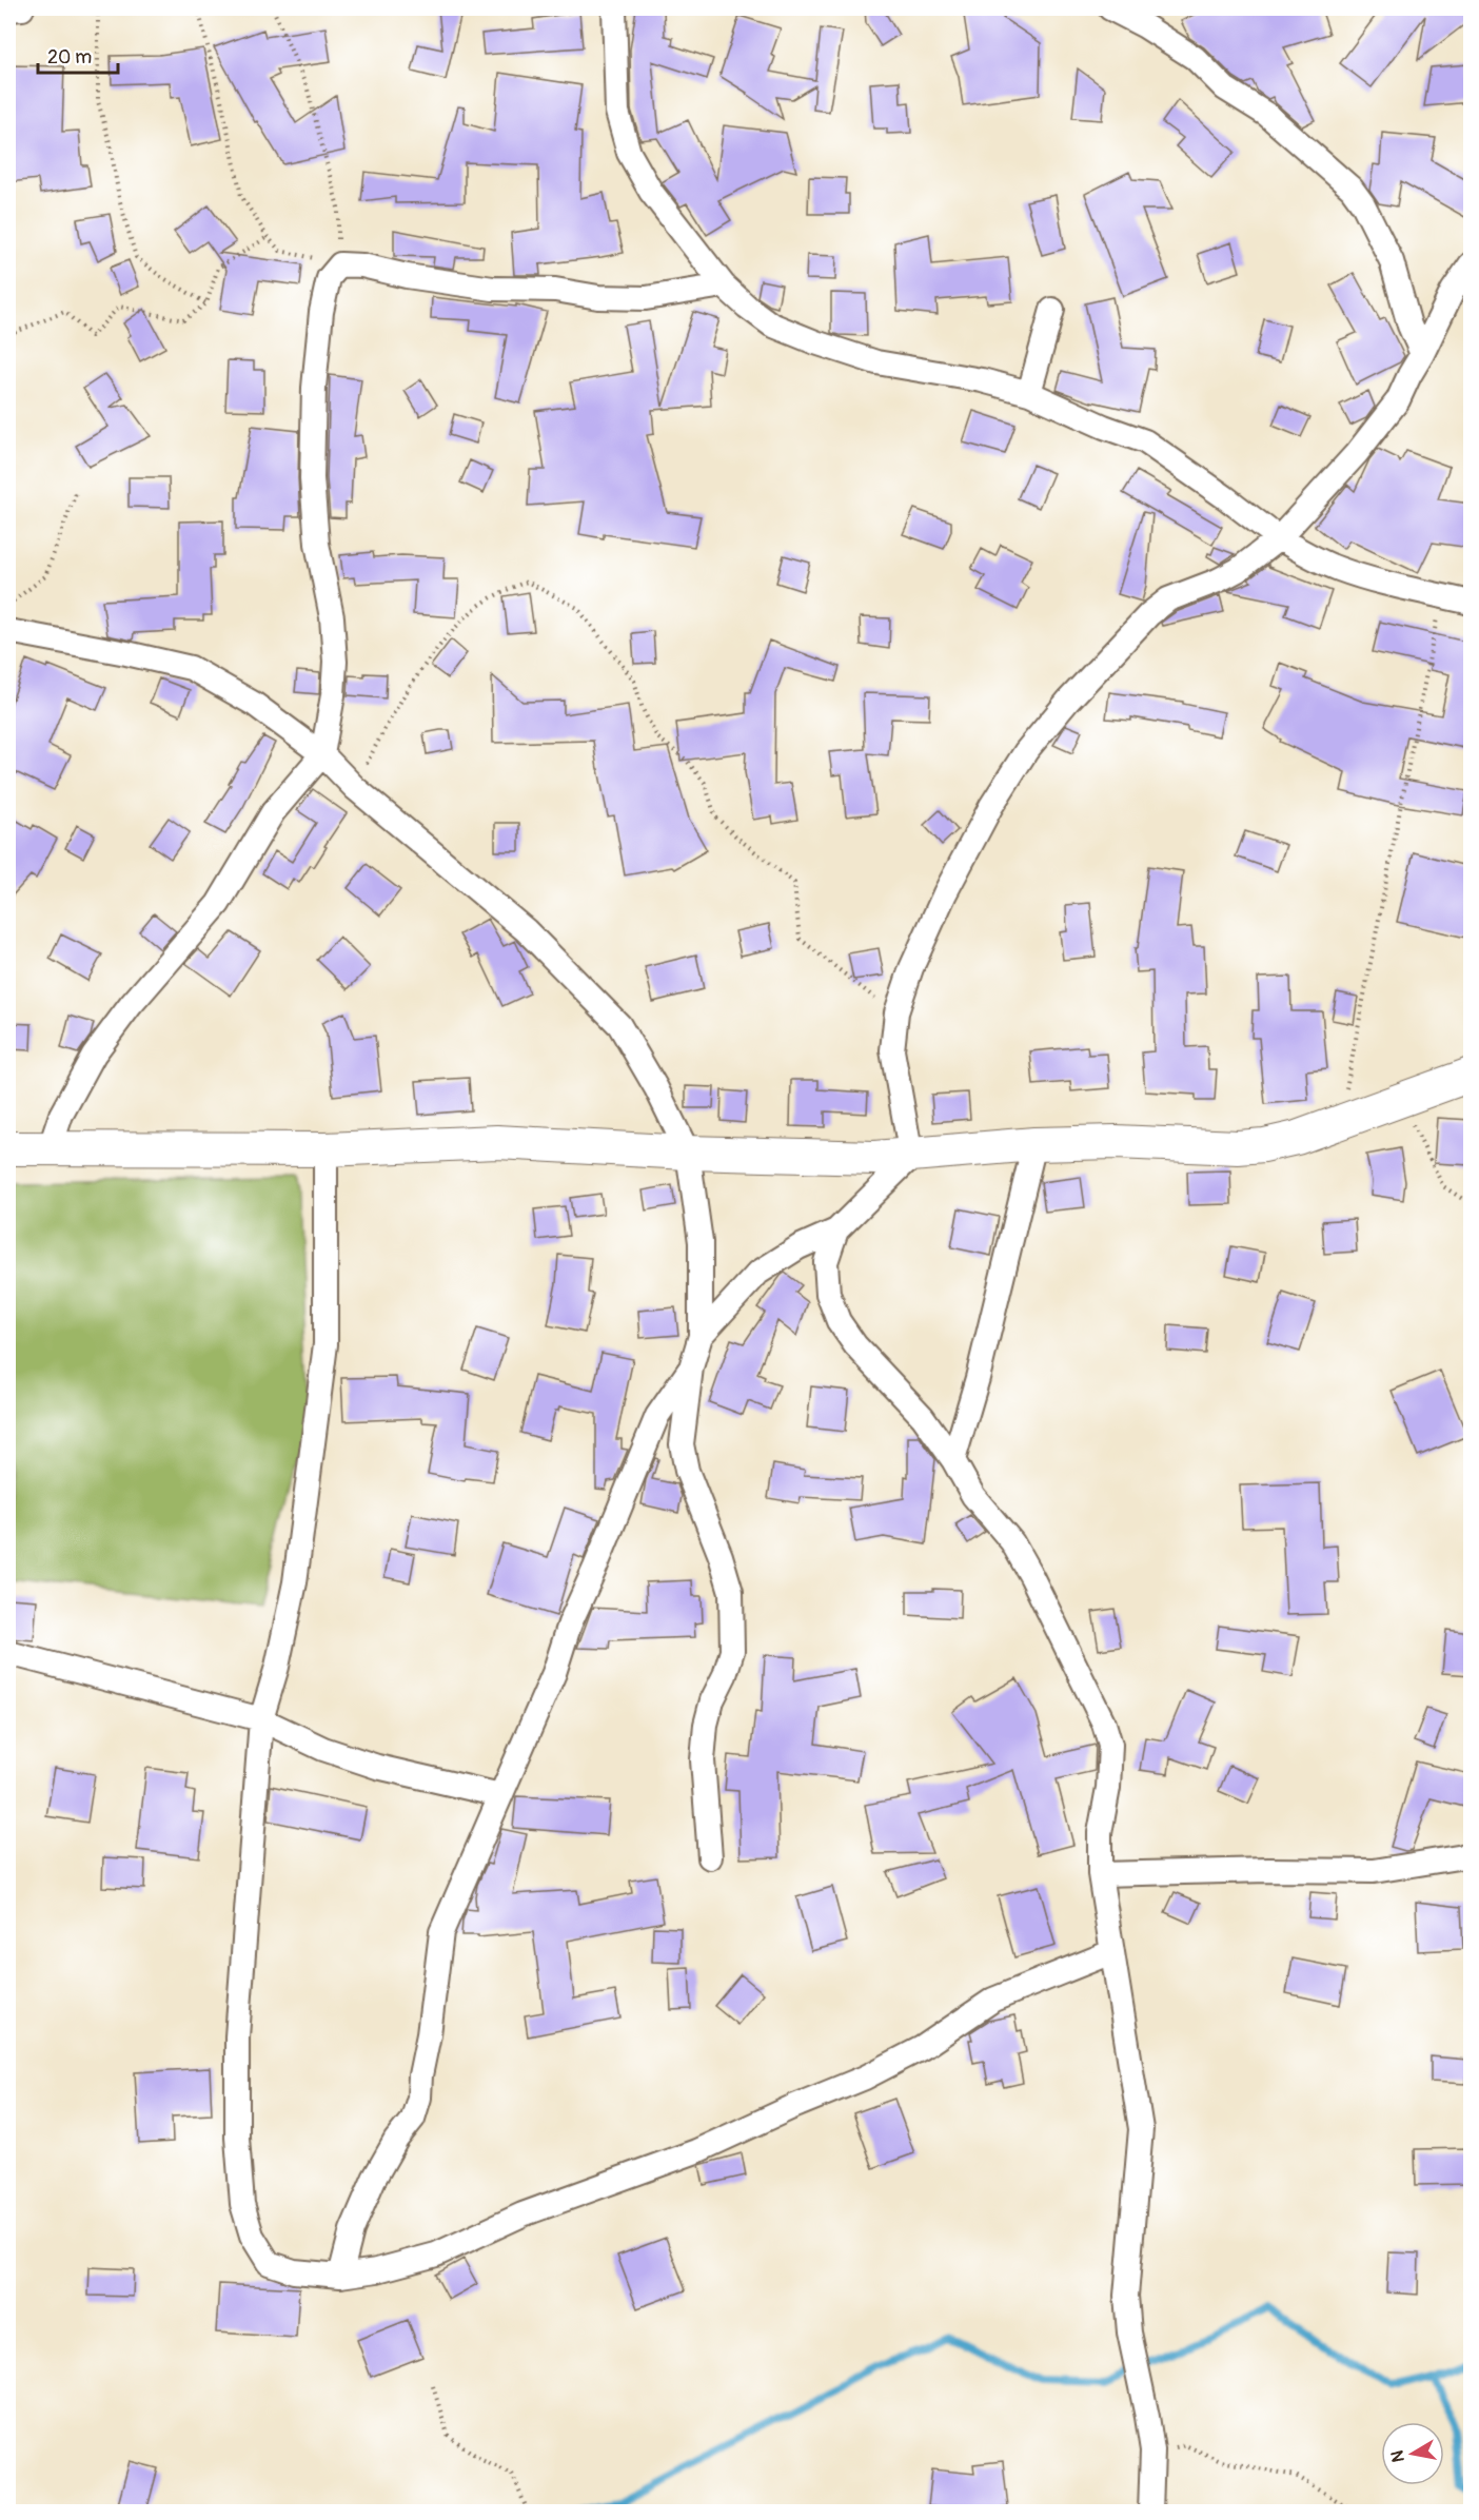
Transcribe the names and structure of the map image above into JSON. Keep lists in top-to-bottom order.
{
  "scale_bar": "20 m",
  "north": "left"
}
